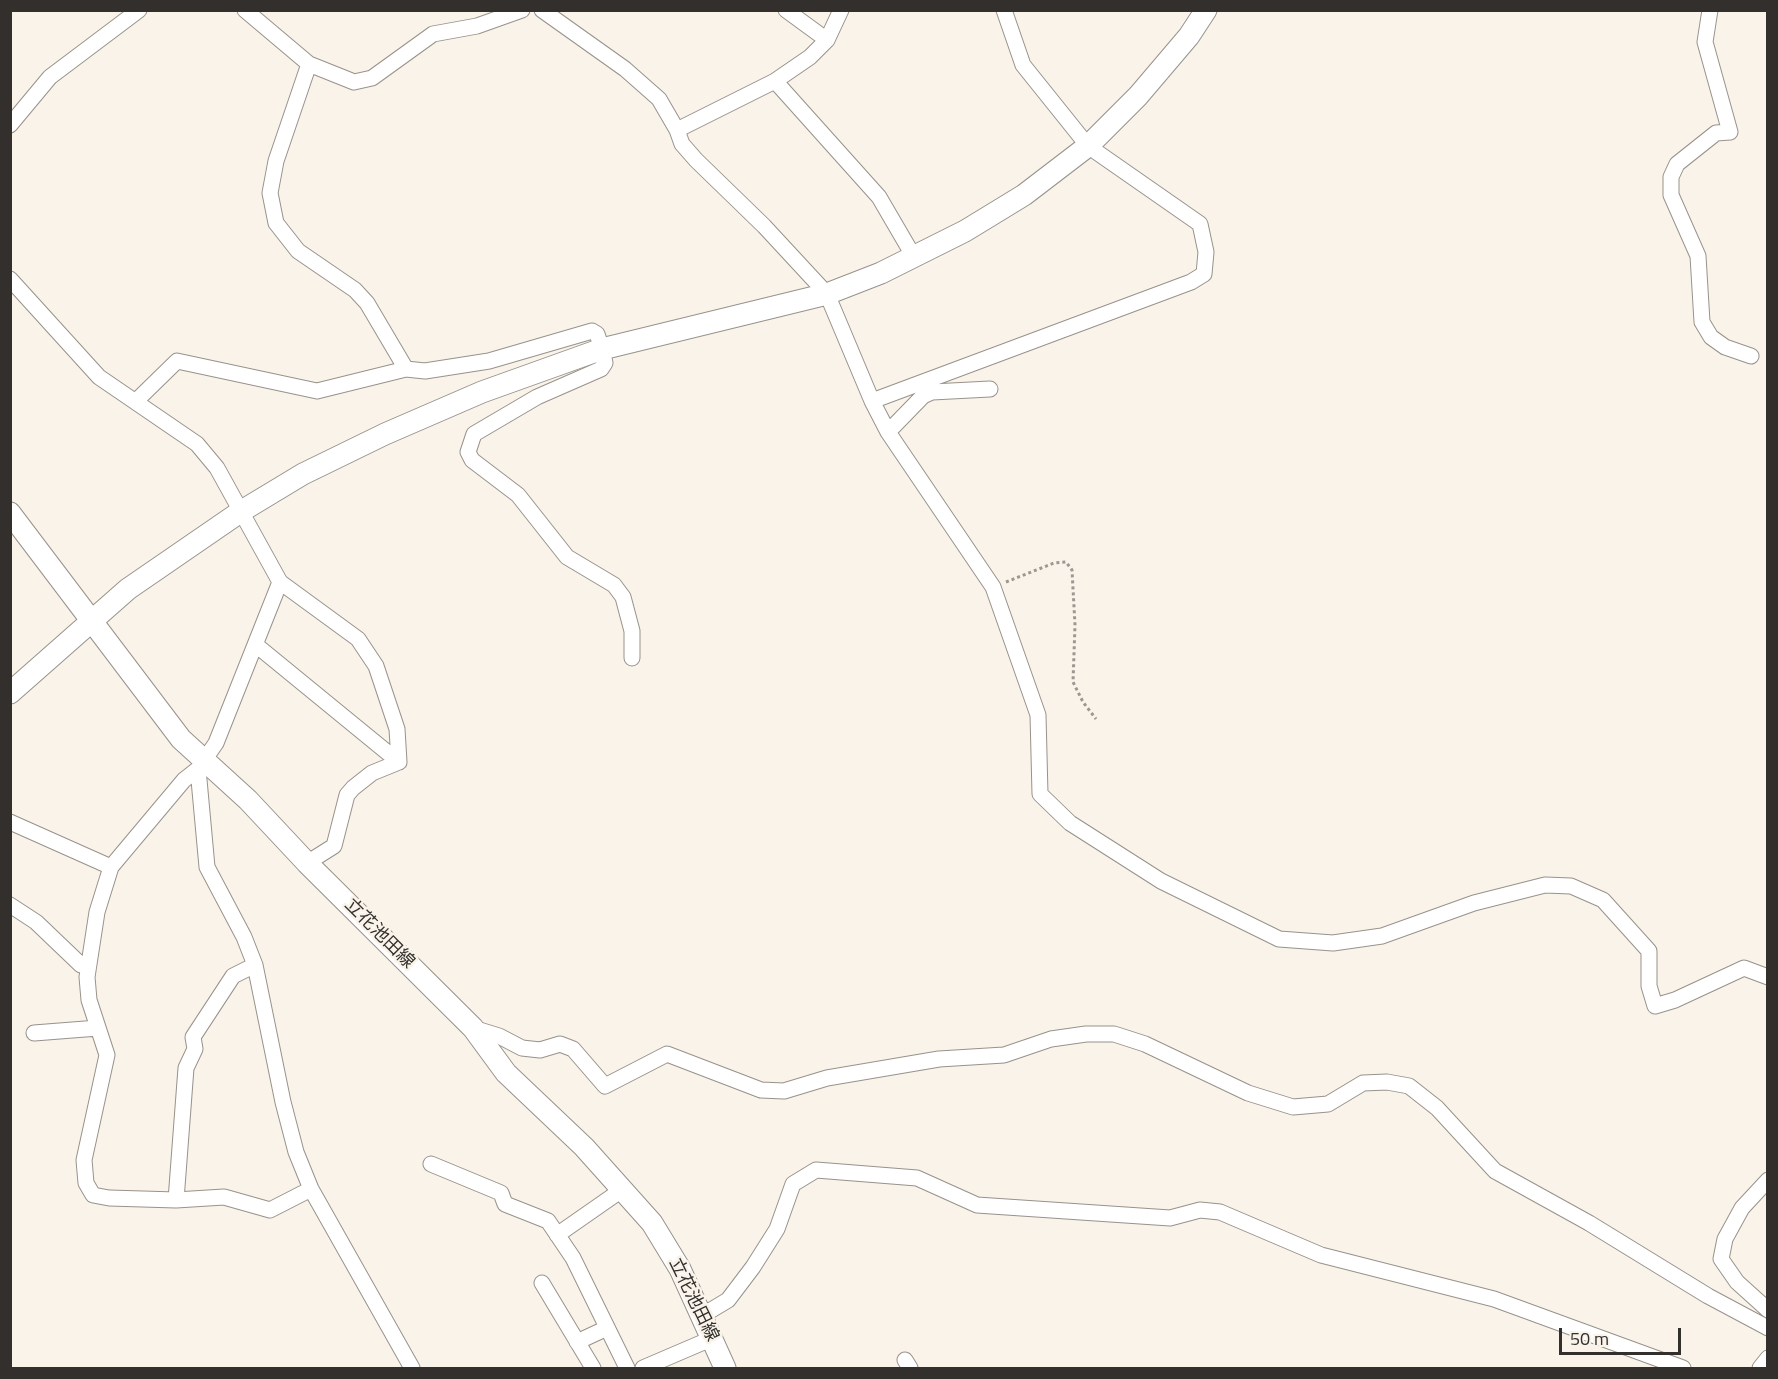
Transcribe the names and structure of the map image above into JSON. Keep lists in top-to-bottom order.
{
  "streets": {
    "street": ["立花池田線"]
  },
  "scale_bar": "50 m"
}
